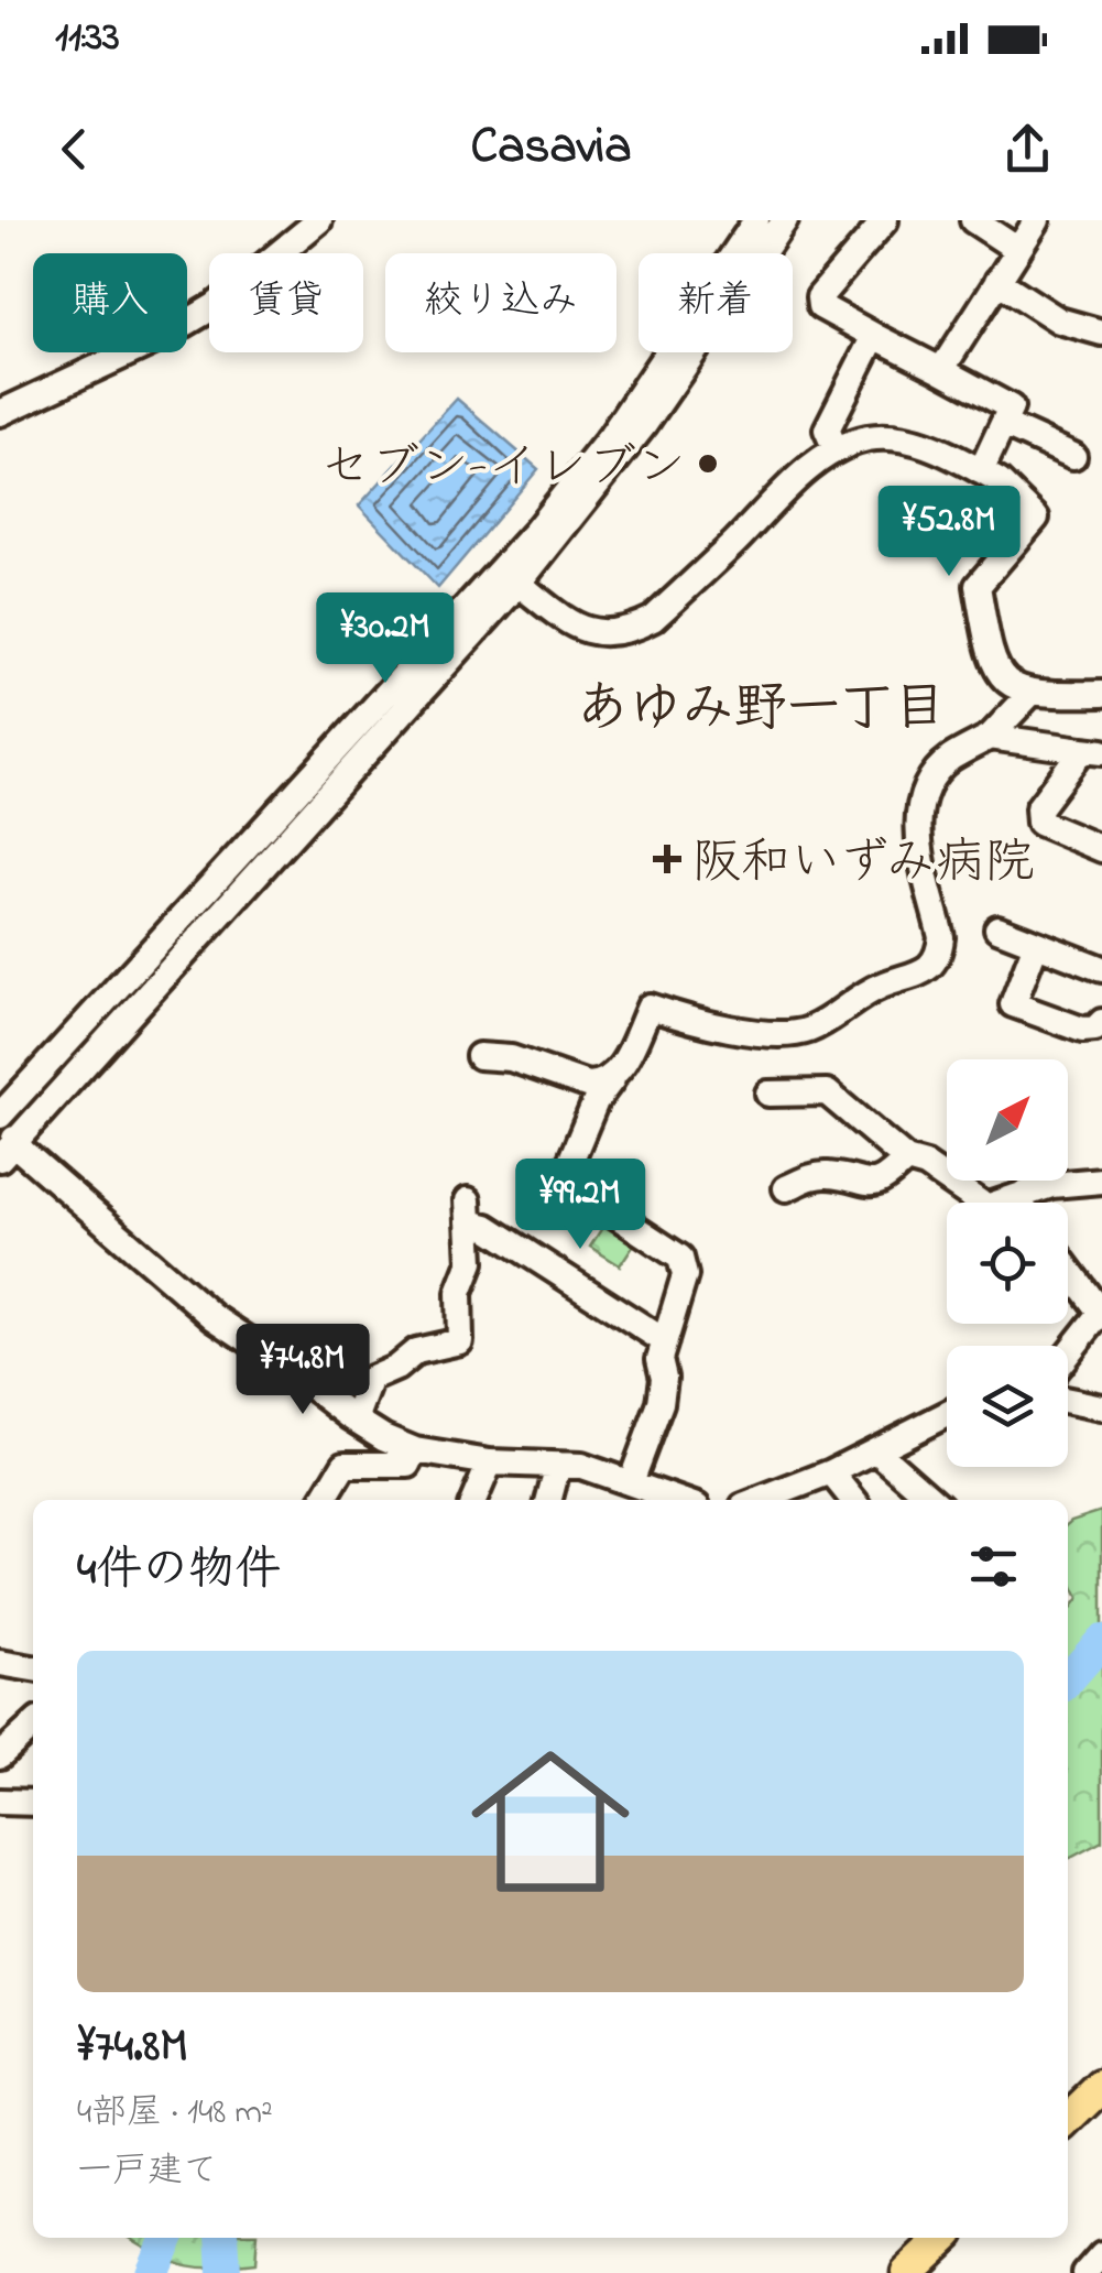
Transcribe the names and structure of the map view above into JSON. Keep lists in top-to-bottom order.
{
  "districts": ["あゆみ野一丁目"],
  "places": {
    "other": ["セブン-イレブン"],
    "health": ["阪和いずみ病院"]
  },
  "north": "top right",
  "page": {
    "status": "11:33",
    "header": "Casavia",
    "chip": [
      "購入",
      "賃貸",
      "絞り込み",
      "新着"
    ],
    "price": [
      "¥52.8M",
      "¥30.2M",
      "¥99.2M",
      "¥74.8M"
    ],
    "heading": "4件の物件",
    "list": [
      {
        "name": "¥74.8M",
        "note": "4部屋 · 148 m² · 一戸建て"
      }
    ]
  }
}
